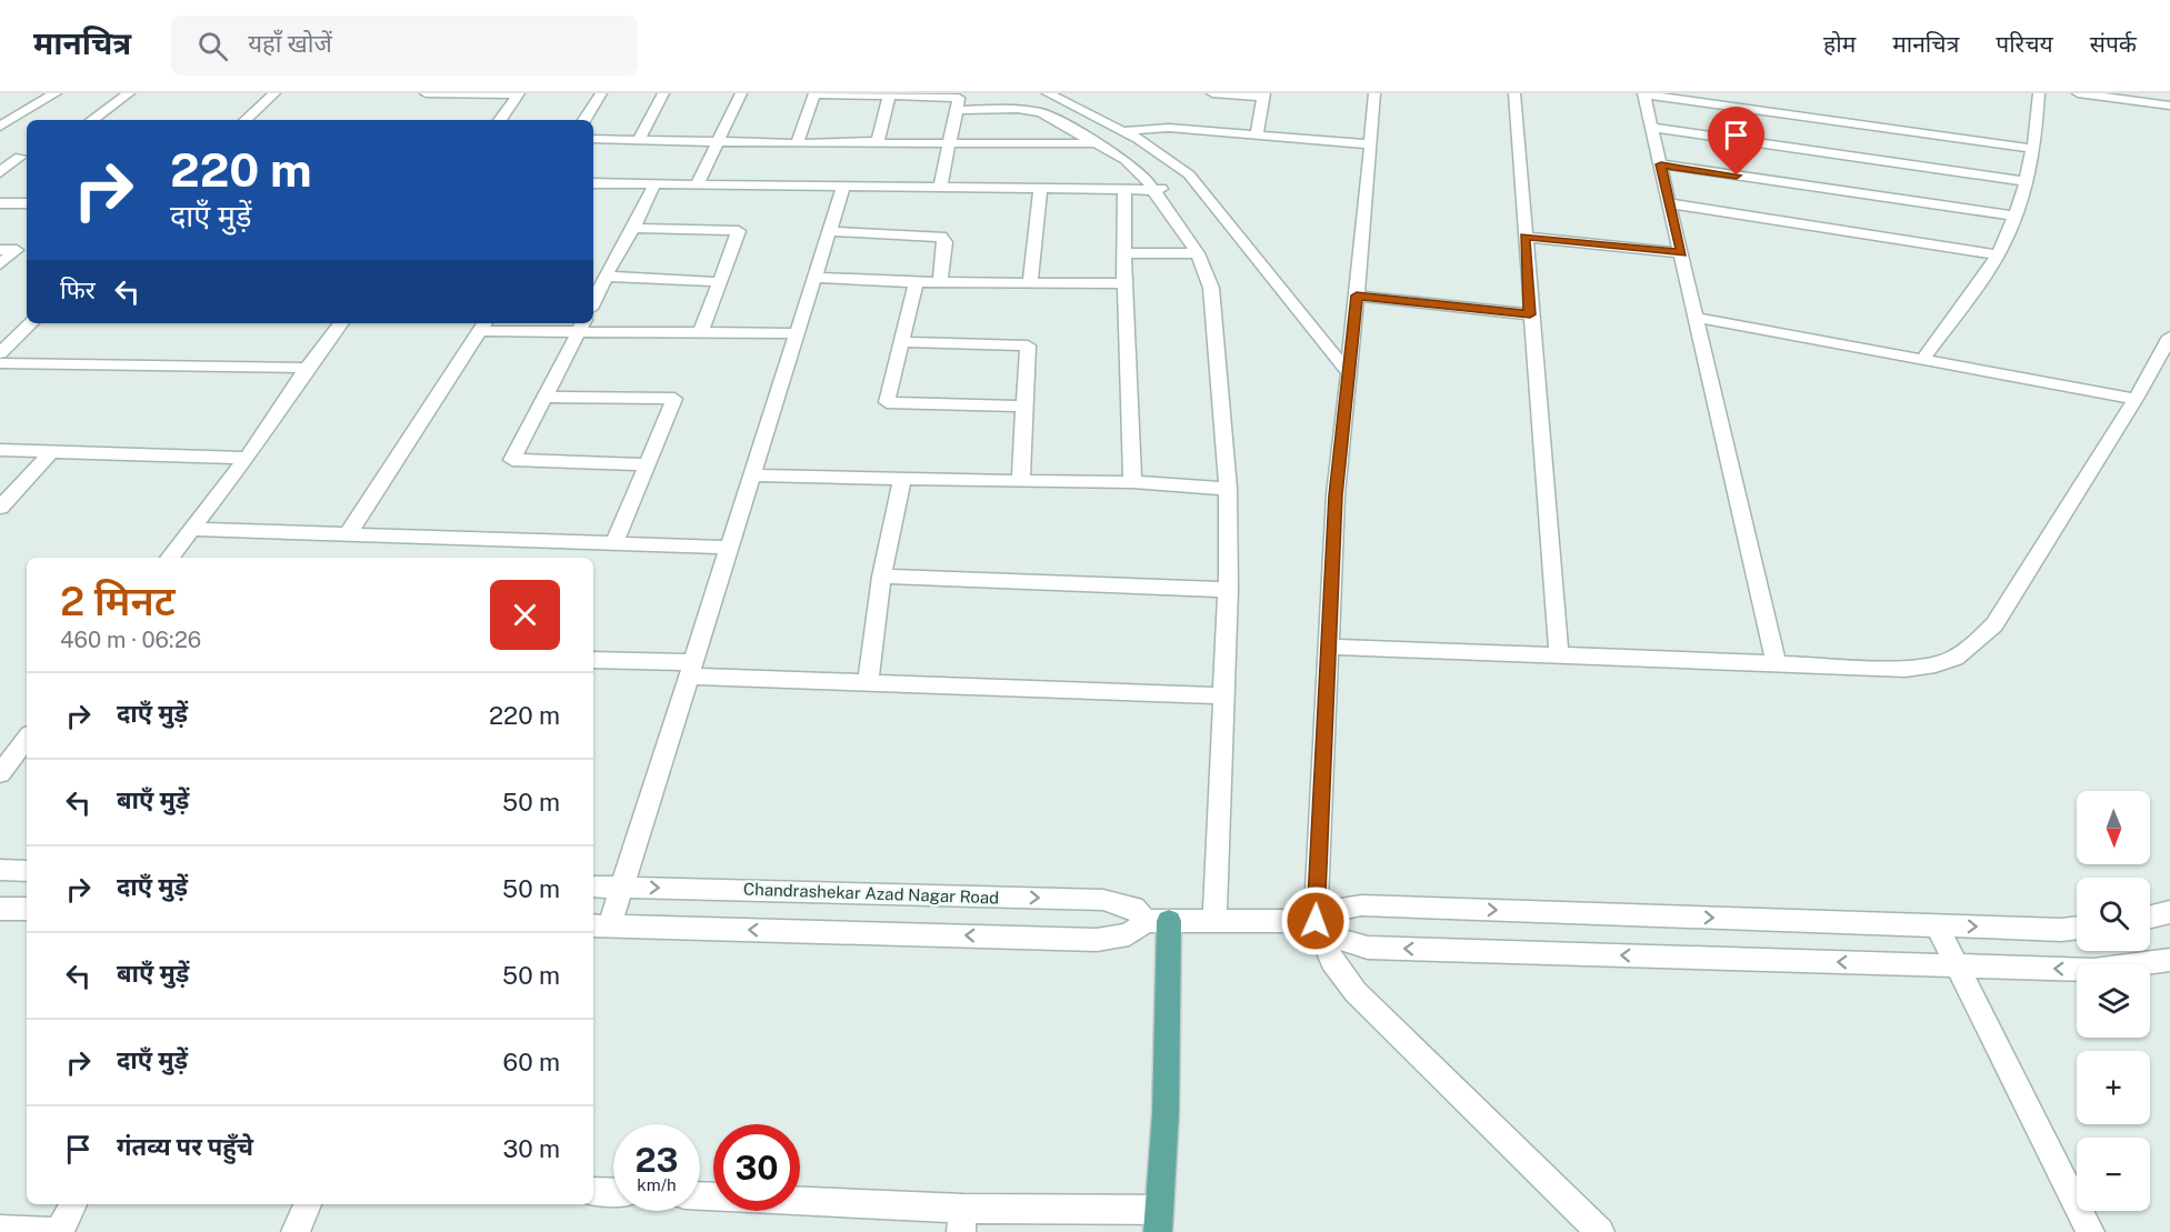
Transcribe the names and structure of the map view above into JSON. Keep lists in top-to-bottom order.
{
  "streets": {
    "street": ["Chandrashekar Azad Nagar Road"]
  },
  "north": "bottom",
  "page": {
    "header": "मानचित्र",
    "search": "यहाँ खोजें",
    "nav": [
      "होम",
      "मानचित्र",
      "परिचय",
      "संपर्क"
    ],
    "turn": ["220 m", "दाएँ मुड़ें"],
    "then": "फिर",
    "heading": ["2 मिनट", "460 m · 06:26"],
    "list": [
      {
        "name": "दाएँ मुड़ें",
        "value": "220 m"
      },
      {
        "name": "बाएँ मुड़ें",
        "value": "50 m"
      },
      {
        "name": "दाएँ मुड़ें",
        "value": "50 m"
      },
      {
        "name": "बाएँ मुड़ें",
        "value": "50 m"
      },
      {
        "name": "दाएँ मुड़ें",
        "value": "60 m"
      },
      {
        "name": "गंतव्य पर पहुँचे",
        "value": "30 m"
      }
    ],
    "map_buttons": ["+", "−"],
    "speed": "23 km/h",
    "limit": "30"
  }
}
